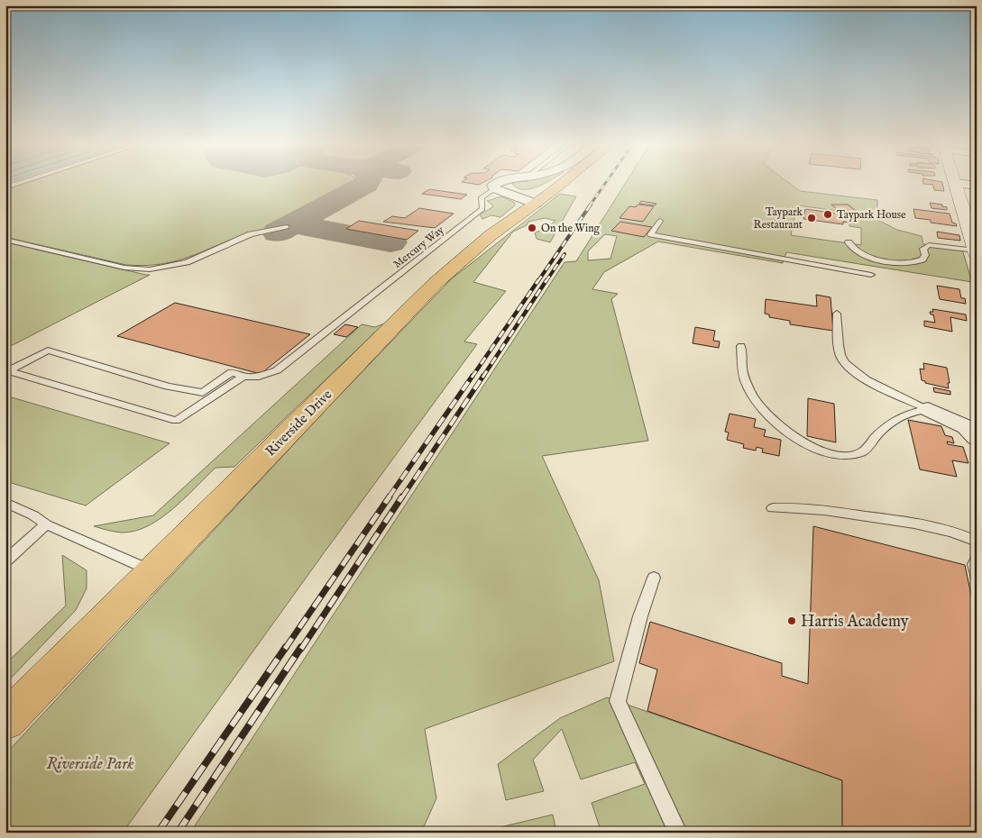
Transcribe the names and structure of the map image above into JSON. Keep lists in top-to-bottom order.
{
  "streets": {
    "main road": ["Riverside Drive"],
    "lane": ["Mercury Way"]
  },
  "parks": ["Riverside Park"],
  "places": [
    "Taypark House",
    "Taypark Restaurant",
    "On the Wing",
    "Harris Academy"
  ]
}
